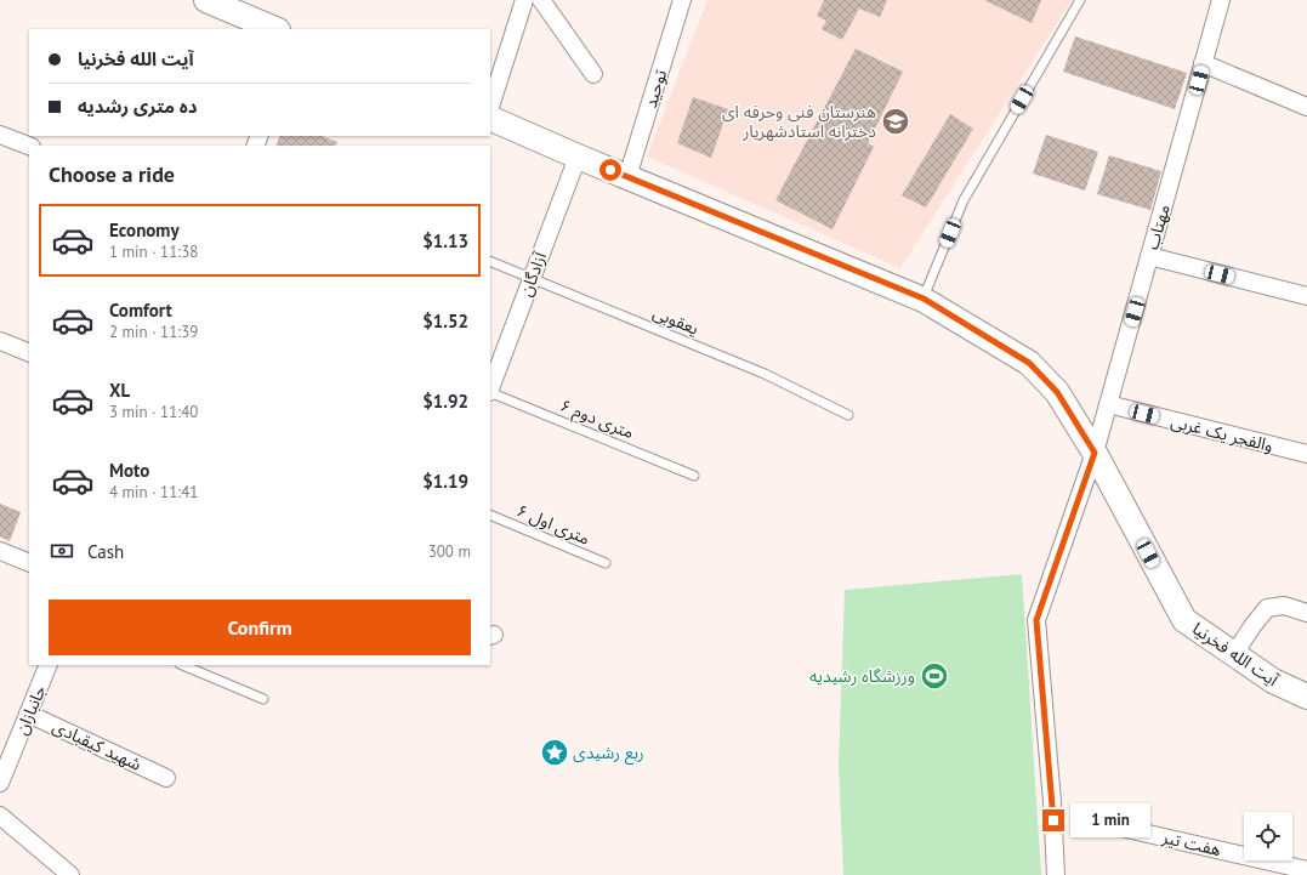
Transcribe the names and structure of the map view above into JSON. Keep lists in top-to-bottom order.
{
  "streets": {
    "street": [
      "توحید",
      "مهتاب",
      "آزادگان",
      "والفجر یک غربی",
      "آیت الله فخرنیا",
      "جانبازان",
      "شهید کیقبادی",
      "هفت تیر"
    ],
    "lane": ["یعقوبی", "۶ متری دوم", "۶ متری اول"]
  },
  "crossings": [
    ["توحید", "آیت الله فخرنیا"],
    ["مهتاب", "والفجر یک غربی"],
    ["مهتاب", "آیت الله فخرنیا"],
    ["آزادگان", "یعقوبی"],
    ["آزادگان", "آیت الله فخرنیا"],
    ["جانبازان", "شهید کیقبادی"]
  ],
  "places": {
    "school or university": ["هنرستان فنی وحرفه ای دخترانه استادشهریار"],
    "sports": ["ورزشگاه رشیدیه"],
    "place": ["ربع رشیدی"]
  },
  "page": {
    "banner": ["آیت الله فخرنیا", "ده متری رشدیه"],
    "heading": "Choose a ride",
    "list": [
      {
        "name": "Economy",
        "note": "1 min · 11:38",
        "value": "$1.13"
      },
      {
        "name": "Comfort",
        "note": "2 min · 11:39",
        "value": "$1.52"
      },
      {
        "name": "XL",
        "note": "3 min · 11:40",
        "value": "$1.92"
      },
      {
        "name": "Moto",
        "note": "4 min · 11:41",
        "value": "$1.19"
      }
    ],
    "pay": ["Cash", "300 m"],
    "buttons": "Confirm",
    "bubble": "1 min"
  }
}
